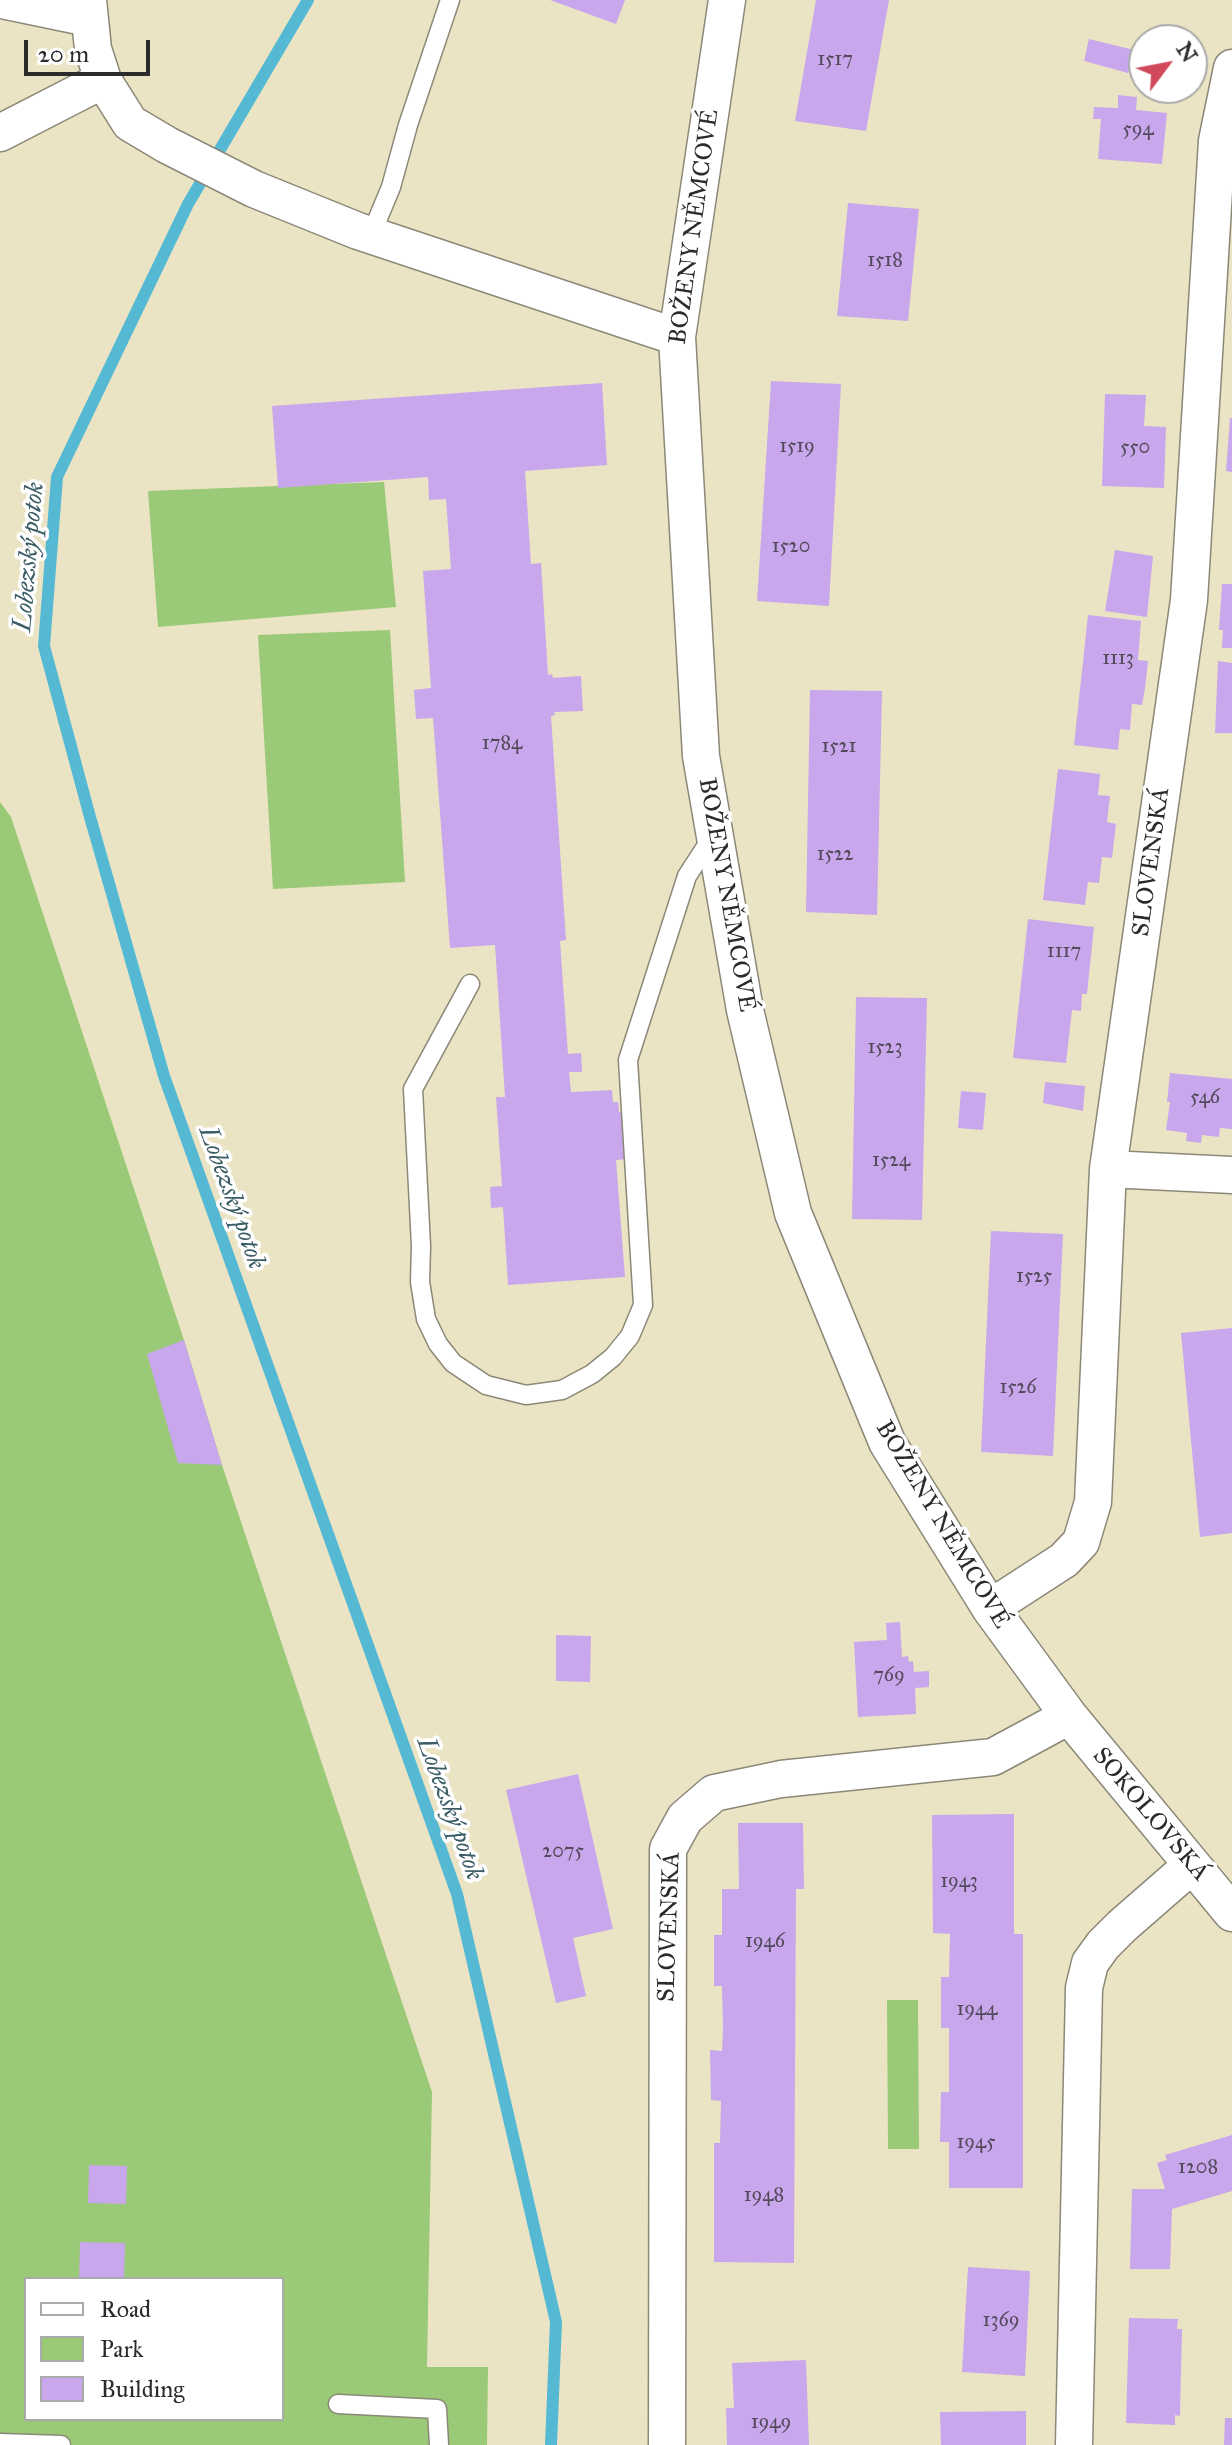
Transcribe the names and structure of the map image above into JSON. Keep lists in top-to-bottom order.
{
  "streets": {
    "street": ["BOŽENY NĚMCOVÉ", "SLOVENSKÁ", "SOKOLOVSKÁ"]
  },
  "crossings": [
    ["BOŽENY NĚMCOVÉ", "SLOVENSKÁ"],
    ["BOŽENY NĚMCOVÉ", "SOKOLOVSKÁ"],
    ["SLOVENSKÁ", "SOKOLOVSKÁ"]
  ],
  "water": ["Lobezský potok"],
  "house_numbers": [
    "1517",
    "594",
    "1518",
    "1519",
    "550",
    "1520",
    "1113",
    "1784",
    "1521",
    "1522",
    "1117",
    "1523",
    "546",
    "1524",
    "1525",
    "1526",
    "769",
    "2075",
    "1943",
    "1946",
    "1944",
    "1945",
    "1208",
    "1948",
    "1369",
    "1949"
  ],
  "legend": ["Road", "Park", "Building"],
  "scale_bar": "20 m",
  "north": "top right"
}
